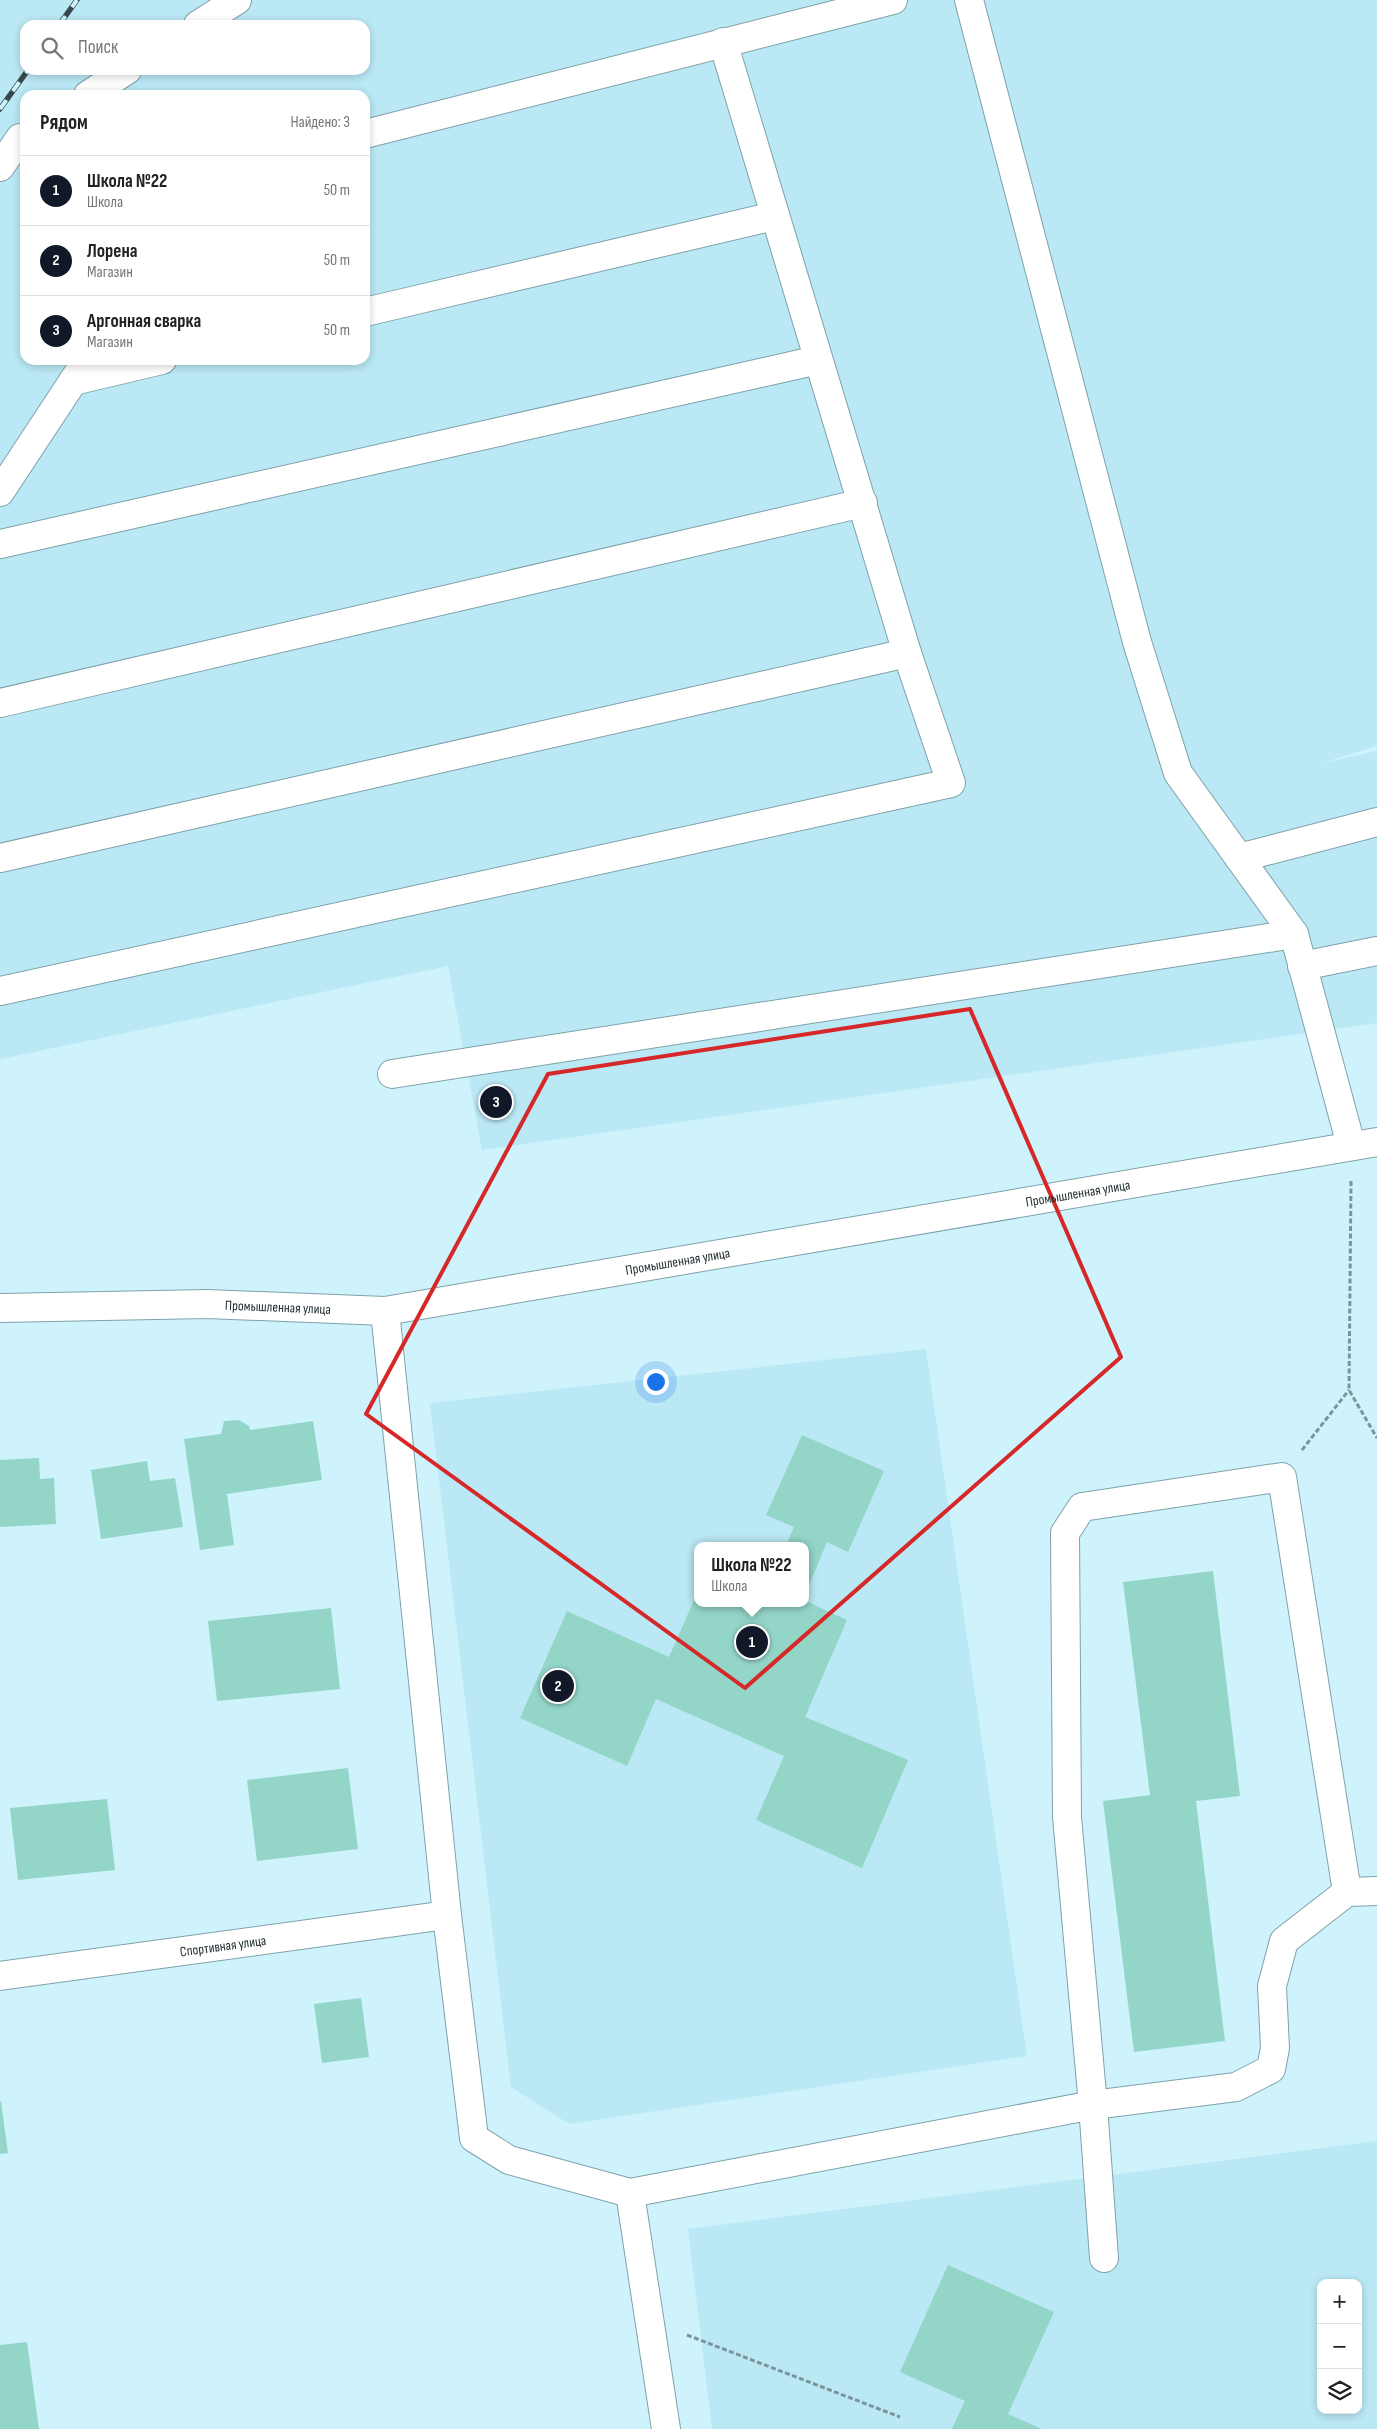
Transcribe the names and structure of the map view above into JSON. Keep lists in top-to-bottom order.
{
  "streets": {
    "lane": ["Промышленная улица", "Спортивная улица"]
  },
  "page": {
    "search": "Поиск",
    "heading": ["Рядом", "Найдено: 3"],
    "list": [
      {
        "mark": "1",
        "name": "Школа №22",
        "note": "Школа",
        "value": "50 m"
      },
      {
        "mark": "2",
        "name": "Лорена",
        "note": "Магазин",
        "value": "50 m"
      },
      {
        "mark": "3",
        "name": "Аргонная сварка",
        "note": "Магазин",
        "value": "50 m"
      }
    ],
    "pins": ["3", "1", "2"],
    "popup": ["Школа №22", "Школа"],
    "map_buttons": ["+", "−"]
  }
}
